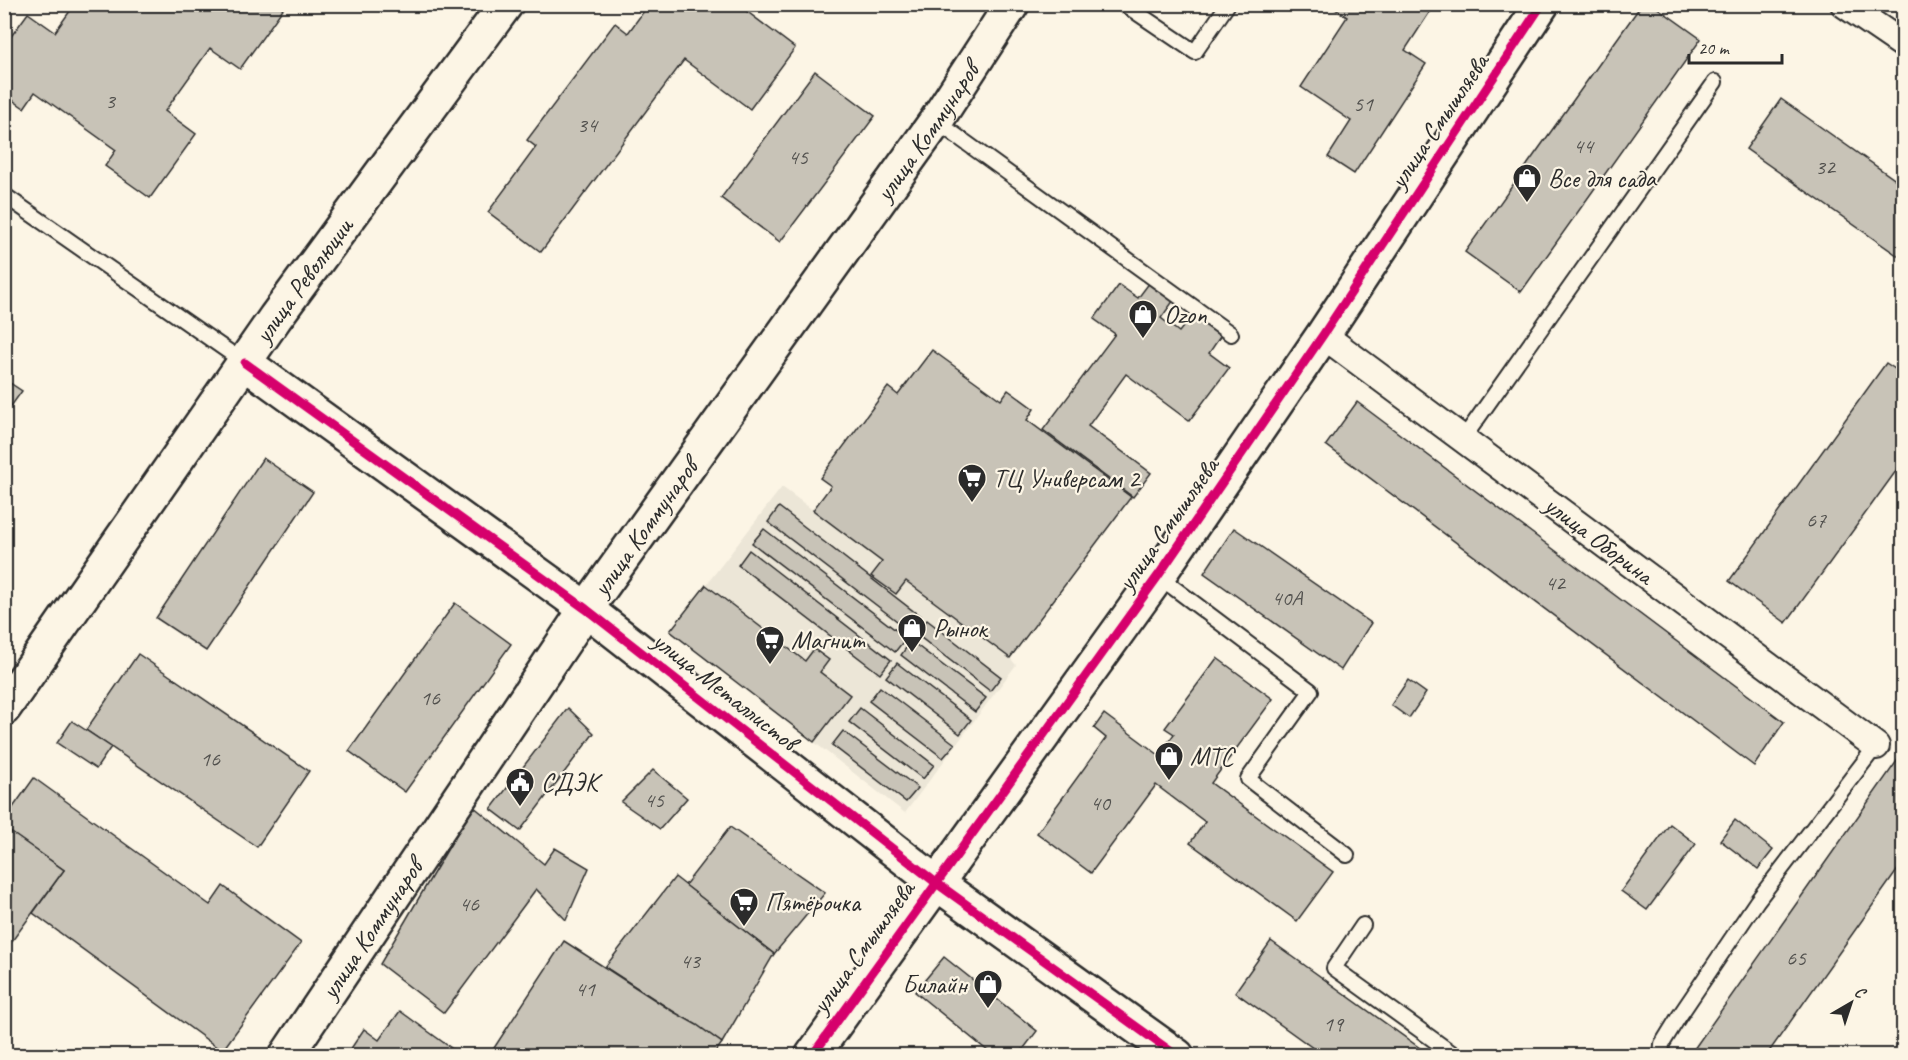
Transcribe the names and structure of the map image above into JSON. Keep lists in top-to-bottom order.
{
  "streets": {
    "street": [
      "улица Смышляева",
      "улица Коммунаров",
      "улица Революции",
      "улица Оборина",
      "улица Металлистов"
    ]
  },
  "crossings": [
    ["улица Смышляева", "улица Оборина"],
    ["улица Смышляева", "улица Металлистов"],
    ["улица Коммунаров", "улица Металлистов"],
    ["улица Революции", "улица Металлистов"]
  ],
  "places": {
    "shop": [
      "Все для сада",
      "Ozon",
      "Рынок",
      "МТС",
      "Билайн"
    ],
    "supermarket": ["ТЦ Универсам 2", "Магнит", "Пятёрочка"],
    "public building": ["СДЭК"]
  },
  "house_numbers": [
    "3",
    "51",
    "34",
    "44",
    "45",
    "32",
    "67",
    "42",
    "40А",
    "16",
    "16",
    "45",
    "40",
    "46",
    "65",
    "43",
    "41",
    "19"
  ],
  "scale_bar": "20 m",
  "north": "top right"
}
